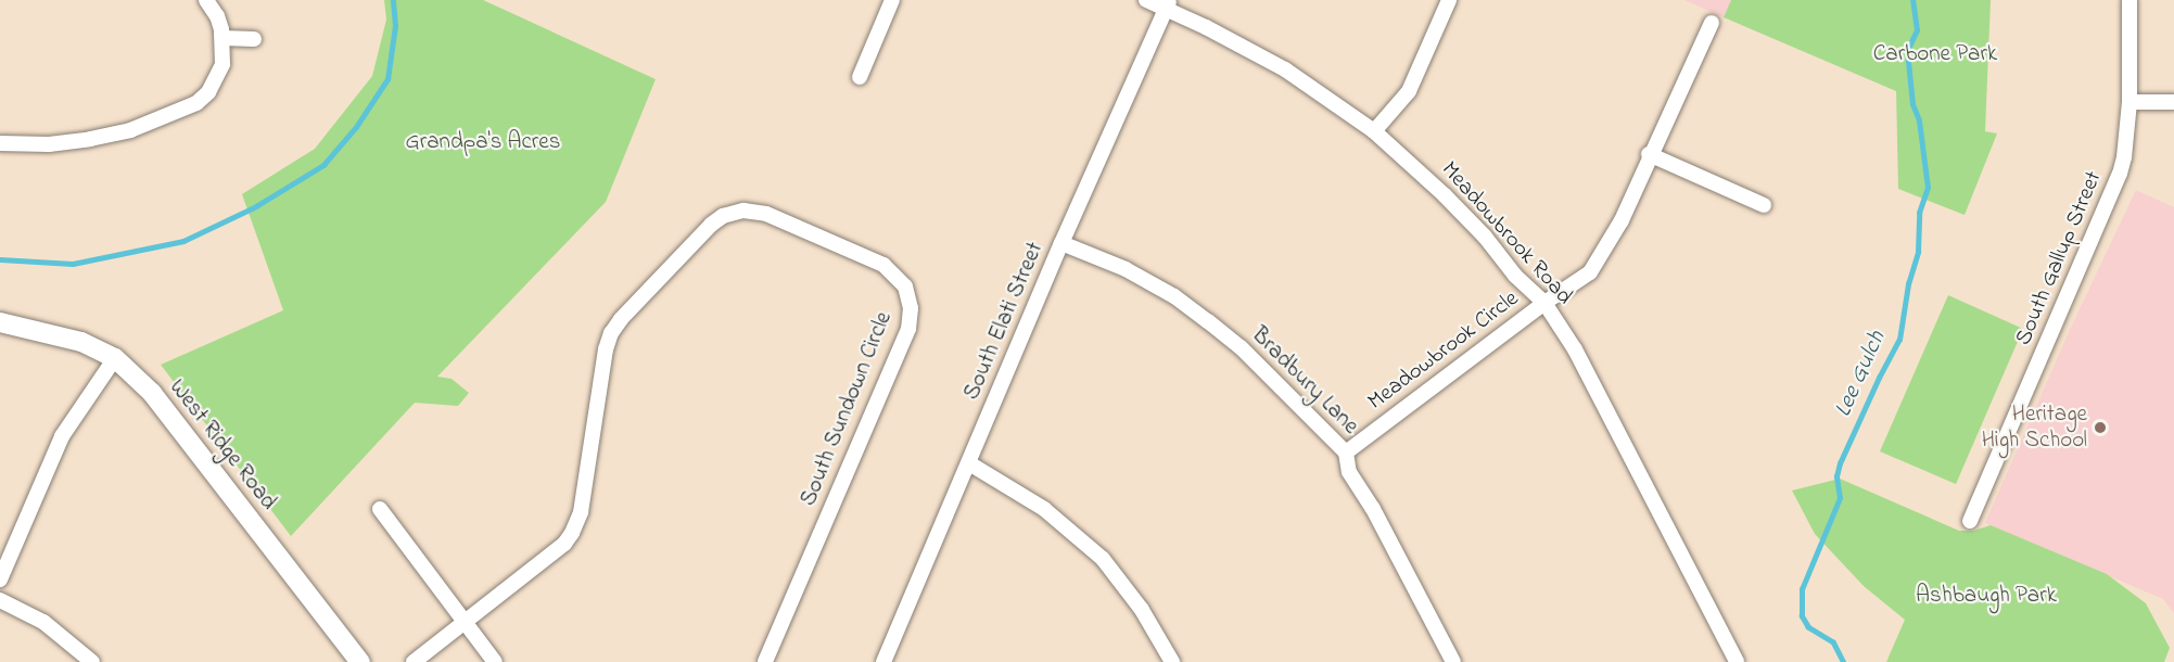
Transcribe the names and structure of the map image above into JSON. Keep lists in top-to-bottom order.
{
  "streets": {
    "street": [
      "Meadowbrook Road",
      "South Gallup Street",
      "South Elati Street",
      "Meadowbrook Circle",
      "Bradbury Lane",
      "South Sundown Circle",
      "West Ridge Road"
    ]
  },
  "crossings": [
    ["Meadowbrook Road", "South Elati Street"],
    ["Meadowbrook Road", "Meadowbrook Circle"],
    ["South Elati Street", "Bradbury Lane"],
    ["Meadowbrook Circle", "Bradbury Lane"]
  ],
  "water": ["Lee Gulch"],
  "parks": ["Carbone Park", "Grandpa's Acres", "Ashbaugh Park"],
  "places": ["Heritage High School"]
}
